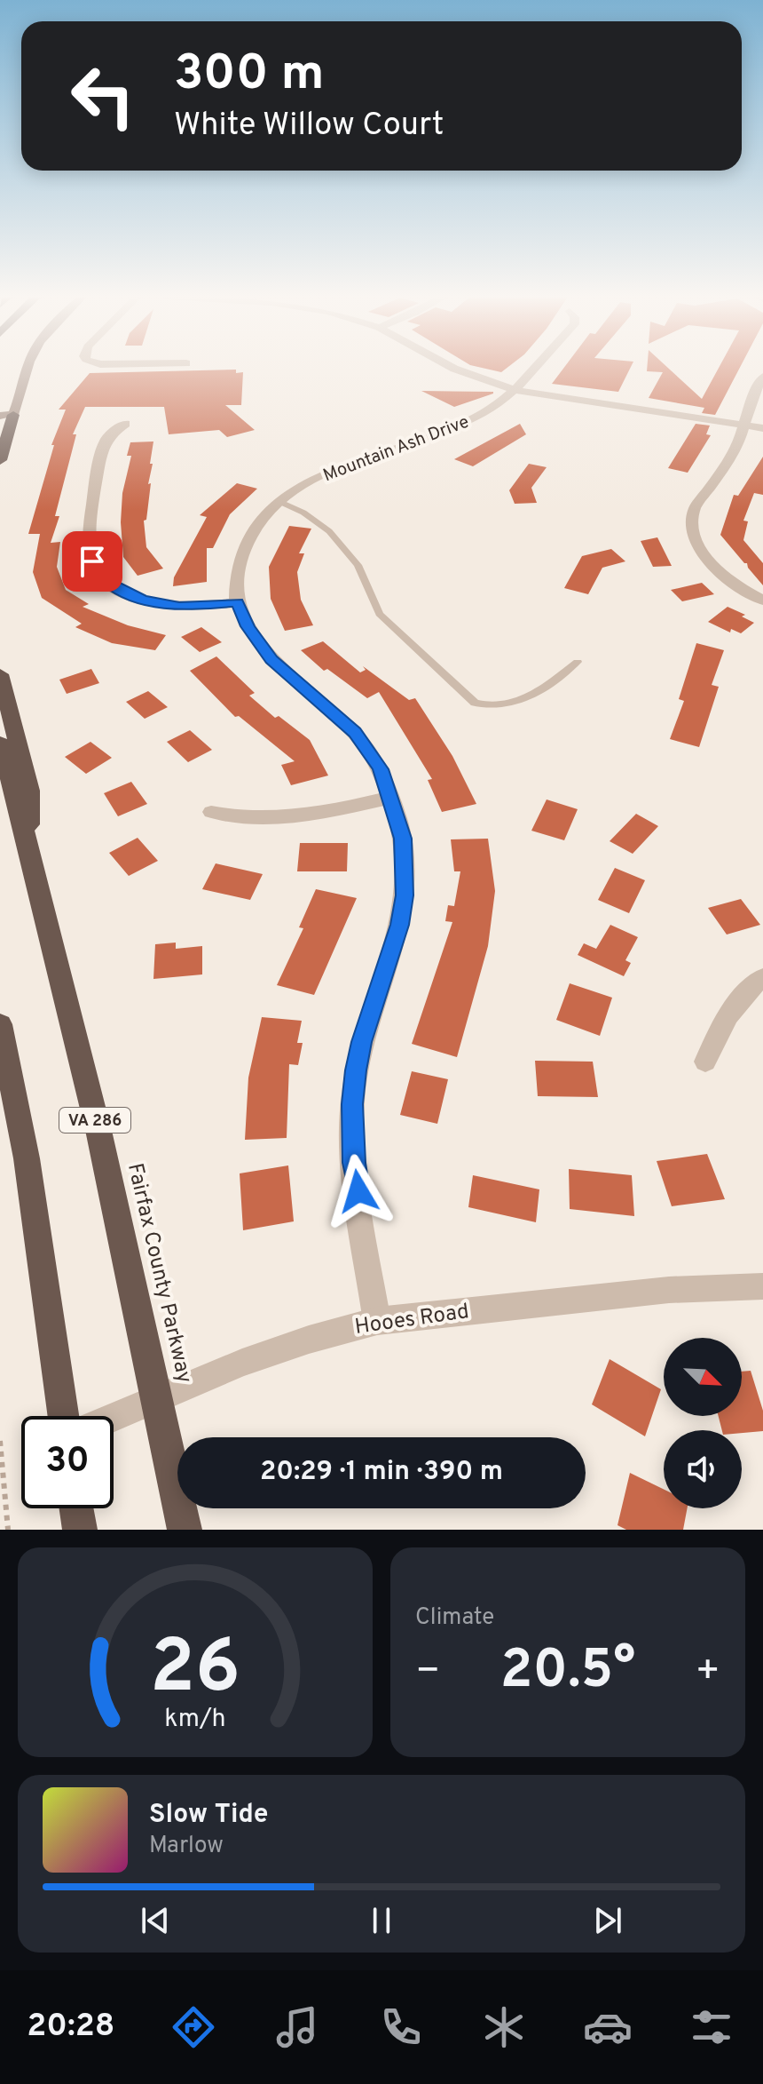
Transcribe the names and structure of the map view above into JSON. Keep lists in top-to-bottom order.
{
  "streets": {
    "highway": ["VA 286", "Fairfax County Parkway"],
    "street": ["Mountain Ash Drive", "Hooes Road"]
  },
  "crossings": [
    ["Mountain Ash Drive", "Hooes Road"],
    ["Fairfax County Parkway", "Hooes Road"]
  ],
  "north": "bottom right",
  "page": {
    "turn": ["300 m", "White Willow Court"],
    "limit": "30",
    "trip": "20:29 · 1 min · 390 m",
    "tile": "Climate",
    "heat": ["−", "20.5°", "+"],
    "song": ["Slow Tide", "Marlow"],
    "tabs": "20:28",
    "gauge": ["26", "km/h"]
  }
}
